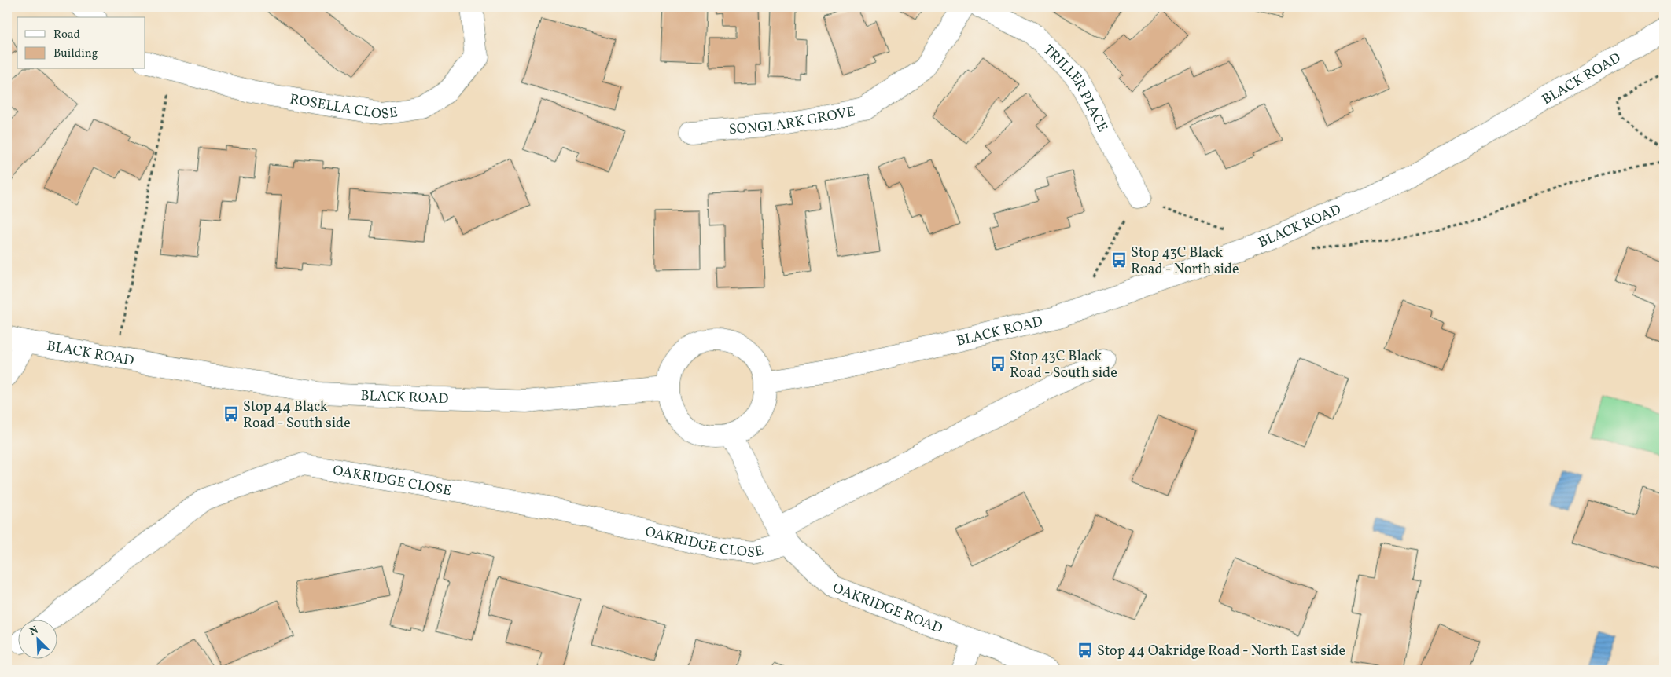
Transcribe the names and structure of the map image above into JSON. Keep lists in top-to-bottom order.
{
  "streets": {
    "street": [
      "BLACK ROAD",
      "TRILLER PLACE",
      "ROSELLA CLOSE",
      "SONGLARK GROVE",
      "OAKRIDGE CLOSE",
      "OAKRIDGE ROAD"
    ]
  },
  "crossings": [
    ["BLACK ROAD", "OAKRIDGE ROAD"],
    ["OAKRIDGE CLOSE", "OAKRIDGE ROAD"]
  ],
  "places": {
    "bus stop": [
      "Stop 43C Black Road - North side",
      "Stop 43C Black Road - South side",
      "Stop 44 Black Road - South side",
      "Stop 44 Oakridge Road - North East side"
    ]
  },
  "legend": ["Road", "Building"],
  "north": "top left"
}
